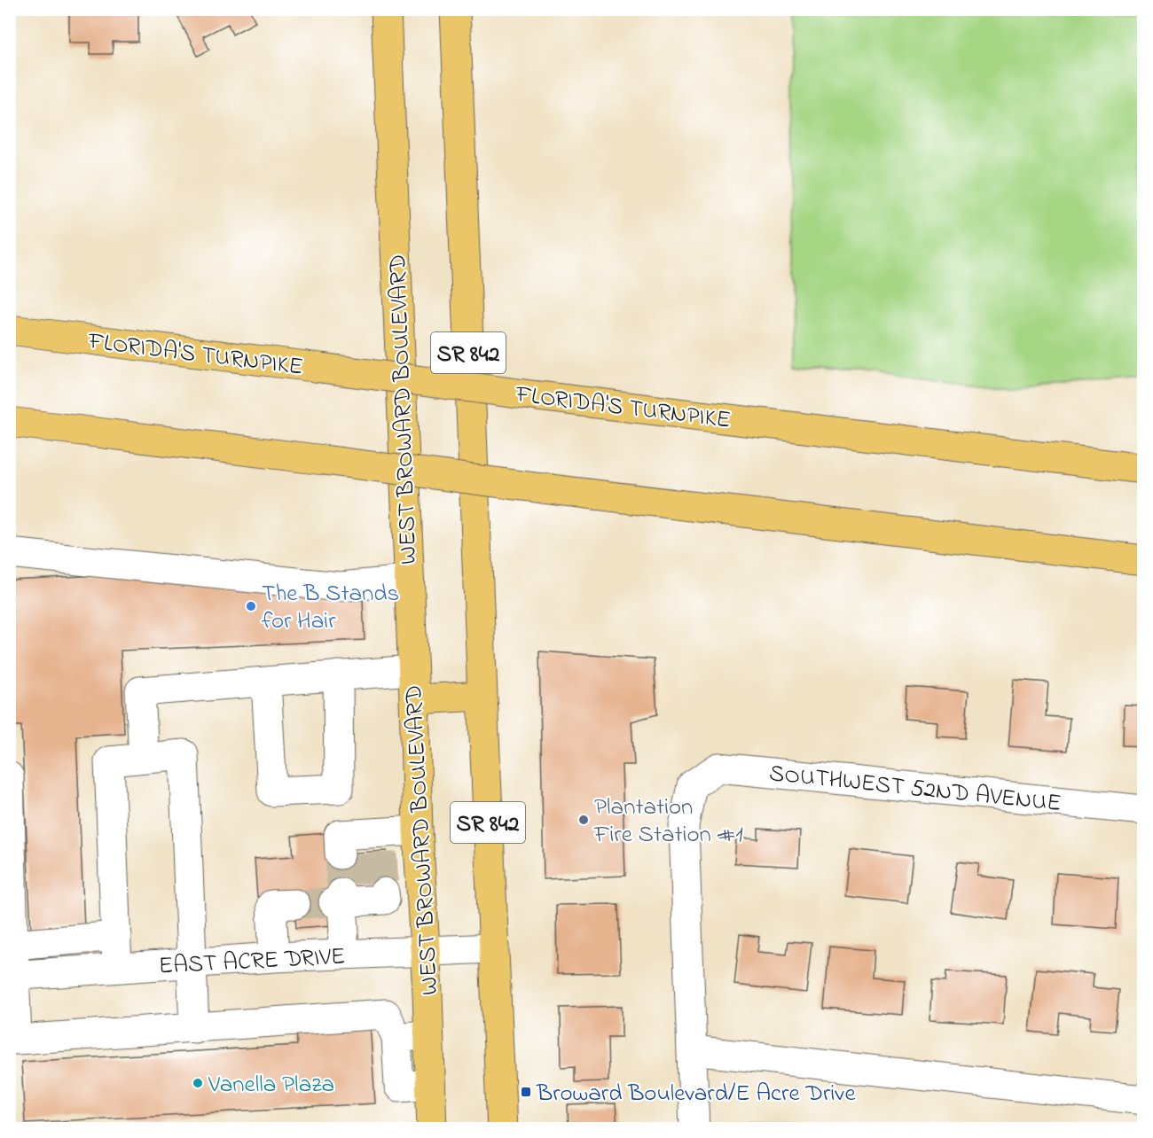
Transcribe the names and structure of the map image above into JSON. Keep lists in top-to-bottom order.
{
  "streets": {
    "main road": ["FLORIDA'S TURNPIKE", "SR 842", "WEST BROWARD BOULEVARD"],
    "street": ["SOUTHWEST 52ND AVENUE", "EAST ACRE DRIVE"]
  },
  "crossings": [
    ["SR 842", "EAST ACRE DRIVE"],
    ["WEST BROWARD BOULEVARD", "EAST ACRE DRIVE"]
  ],
  "places": {
    "other": ["The B Stands for Hair", "Plantation Fire Station #1", "Vanella Plaza"],
    "transit": ["Broward Boulevard/E Acre Drive"]
  }
}
